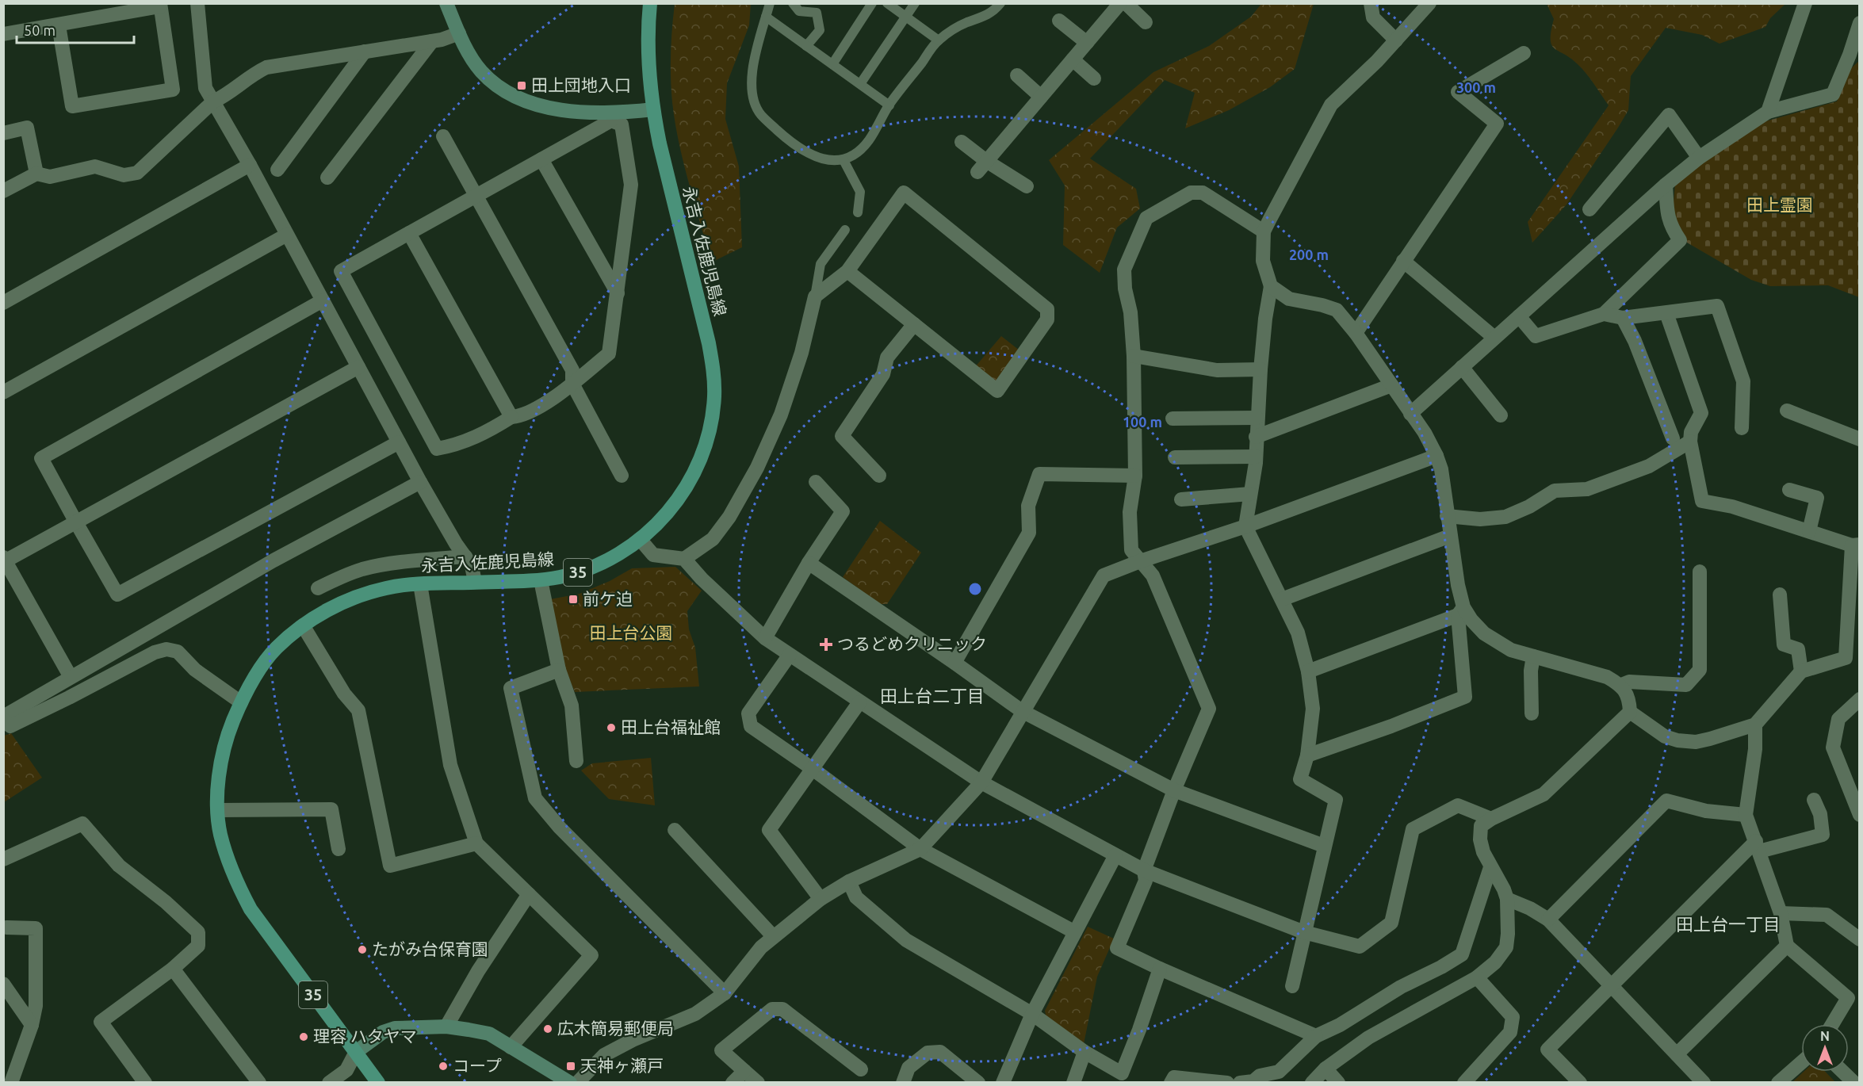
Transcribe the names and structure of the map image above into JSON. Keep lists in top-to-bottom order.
{
  "streets": {
    "main road": ["永吉入佐鹿児島線", "35"]
  },
  "districts": ["田上台二丁目", "田上台一丁目"],
  "parks": ["田上霊園", "田上台公園"],
  "places": {
    "transit": ["田上団地入口", "前ケ迫", "天神ヶ瀬戸"],
    "health": ["つるどめクリニック"],
    "other": [
      "田上台福祉館",
      "たがみ台保育園",
      "広木簡易郵便局",
      "理容 ハタヤマ",
      "コープ"
    ]
  },
  "scale_bar": "50 m",
  "north": "top",
  "rings": ["300 m", "200 m", "100 m"]
}
